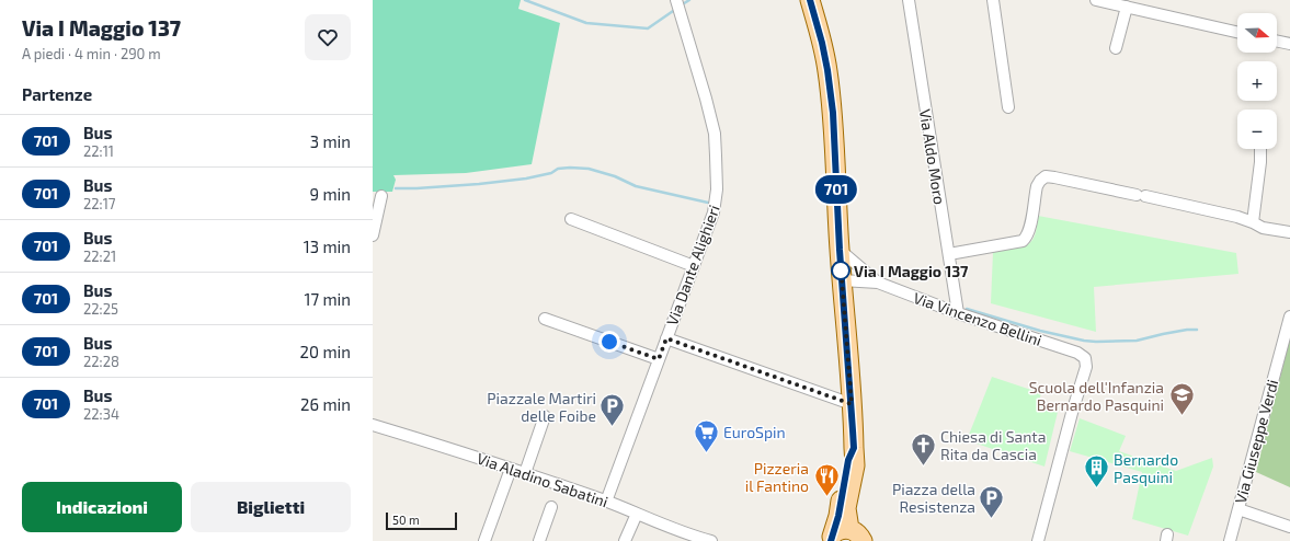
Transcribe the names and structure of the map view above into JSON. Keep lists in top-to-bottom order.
{
  "streets": {
    "street": [
      "Via Aldo Moro",
      "Via Dante Alighieri",
      "Via Vincenzo Bellini",
      "Via Giuseppe Verdi",
      "Via Aladino Sabatini"
    ]
  },
  "crossings": [
    ["Via Aldo Moro", "Via Vincenzo Bellini"],
    ["Via Dante Alighieri", "Via Aladino Sabatini"]
  ],
  "places": {
    "other": ["Via I Maggio 137"],
    "school or university": ["Scuola dell'Infanzia Bernardo Pasquini"],
    "parking": ["Piazzale Martiri delle Foibe", "Piazza della Resistenza"],
    "supermarket": ["EuroSpin"],
    "church": ["Chiesa di Santa Rita da Cascia"],
    "building": ["Bernardo Pasquini"],
    "restaurant": ["Pizzeria il Fantino"]
  },
  "lines": ["bus line 701"],
  "scale_bar": "50 m",
  "north": "right",
  "page": {
    "heading": [
      ["Via I Maggio 137", "A piedi · 4 min · 290 m"],
      "Partenze"
    ],
    "on_map": "701",
    "map_buttons": ["+", "−"],
    "list": [
      {
        "mark": "701",
        "name": "Bus",
        "note": "22:11",
        "value": "3 min"
      },
      {
        "mark": "701",
        "name": "Bus",
        "note": "22:17",
        "value": "9 min"
      },
      {
        "mark": "701",
        "name": "Bus",
        "note": "22:21",
        "value": "13 min"
      },
      {
        "mark": "701",
        "name": "Bus",
        "note": "22:25",
        "value": "17 min"
      },
      {
        "mark": "701",
        "name": "Bus",
        "note": "22:28",
        "value": "20 min"
      },
      {
        "mark": "701",
        "name": "Bus",
        "note": "22:34",
        "value": "26 min"
      }
    ],
    "buttons": ["Indicazioni", "Biglietti"],
    "scale": "50 m"
  }
}
